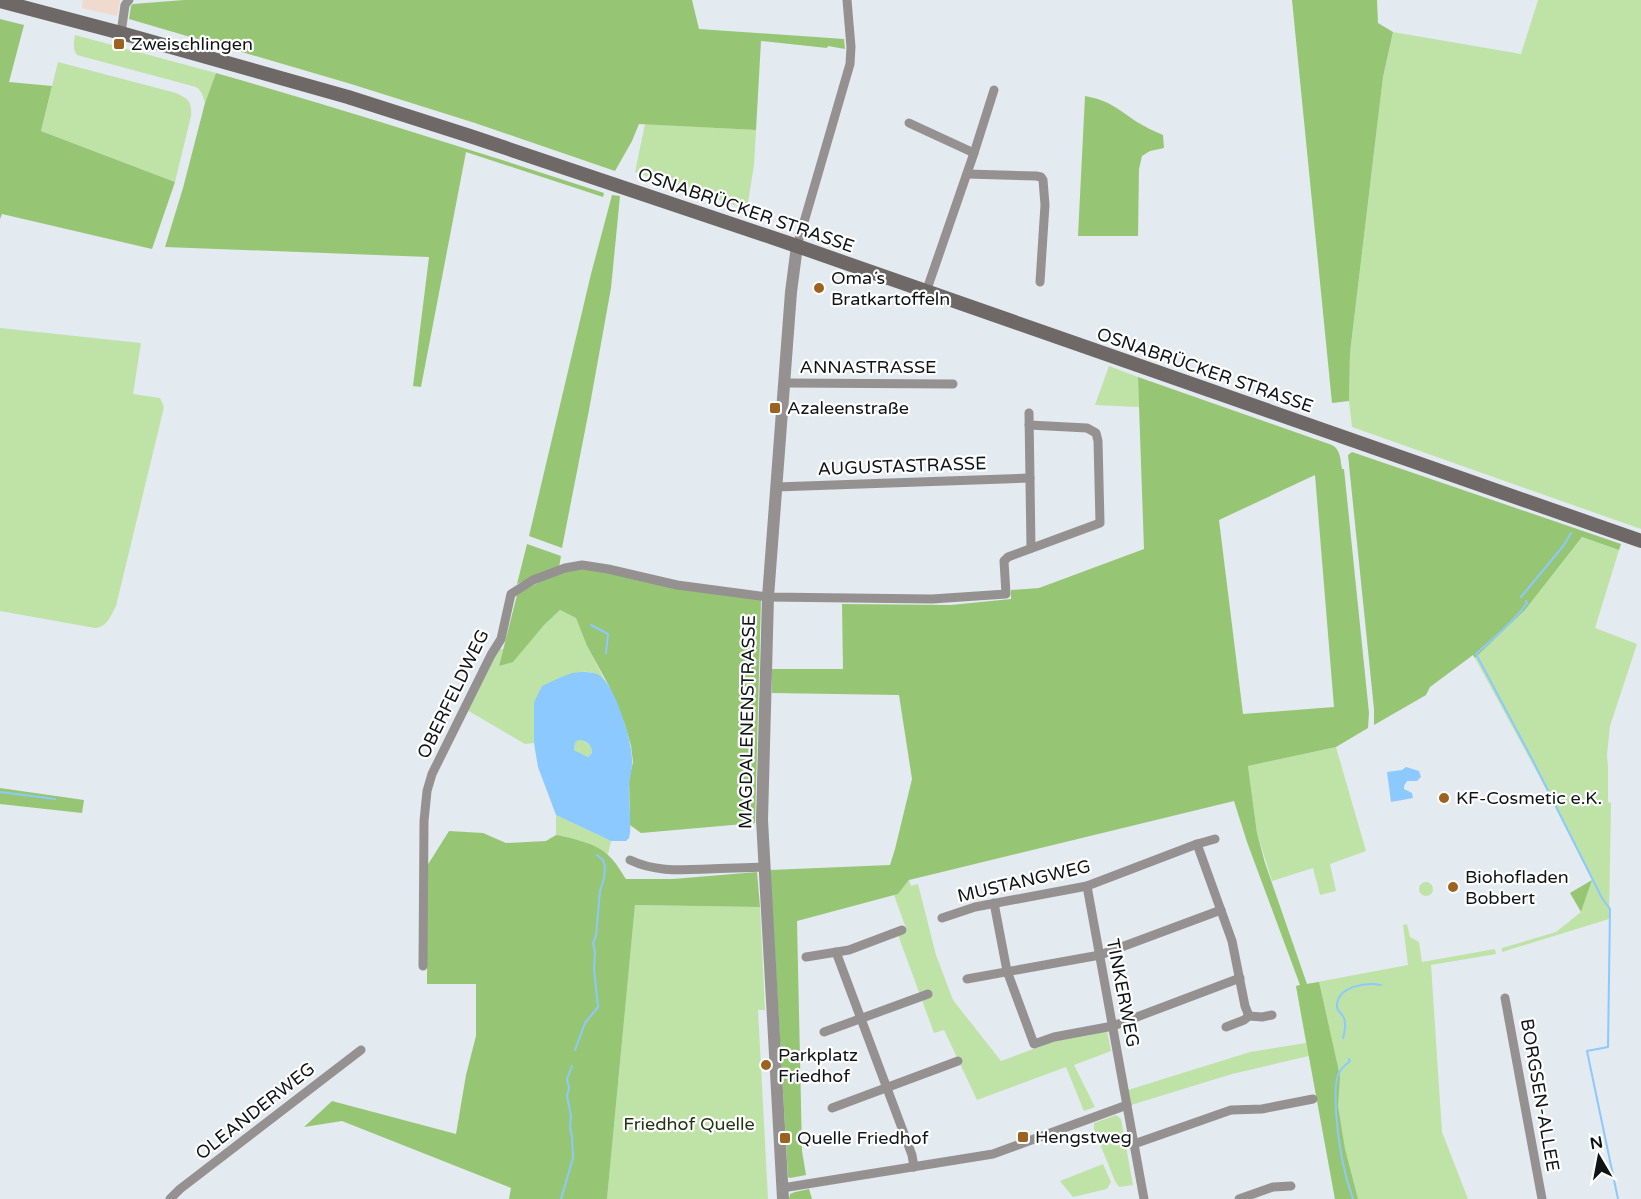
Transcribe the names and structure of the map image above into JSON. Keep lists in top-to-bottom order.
{
  "streets": {
    "main road": ["OSNABRÜCKER STRASSE"],
    "street": [
      "ANNASTRASSE",
      "AUGUSTASTRASSE",
      "OBERFELDWEG",
      "MAGDALENENSTRASSE",
      "MUSTANGWEG",
      "TINKERWEG",
      "BORGSEN-ALLEE",
      "OLEANDERWEG"
    ]
  },
  "crossings": [
    ["OSNABRÜCKER STRASSE", "MAGDALENENSTRASSE"],
    ["ANNASTRASSE", "MAGDALENENSTRASSE"],
    ["AUGUSTASTRASSE", "MAGDALENENSTRASSE"],
    ["OBERFELDWEG", "MAGDALENENSTRASSE"],
    ["MUSTANGWEG", "TINKERWEG"]
  ],
  "parks": ["Friedhof Quelle"],
  "places": {
    "transit": [
      "Zweischlingen",
      "Azaleenstraße",
      "Hengstweg",
      "Quelle Friedhof"
    ],
    "other": [
      "Oma´s Bratkartoffeln",
      "KF-Cosmetic e.K.",
      "Biohofladen Bobbert",
      "Parkplatz Friedhof"
    ]
  },
  "north": "top"
}
